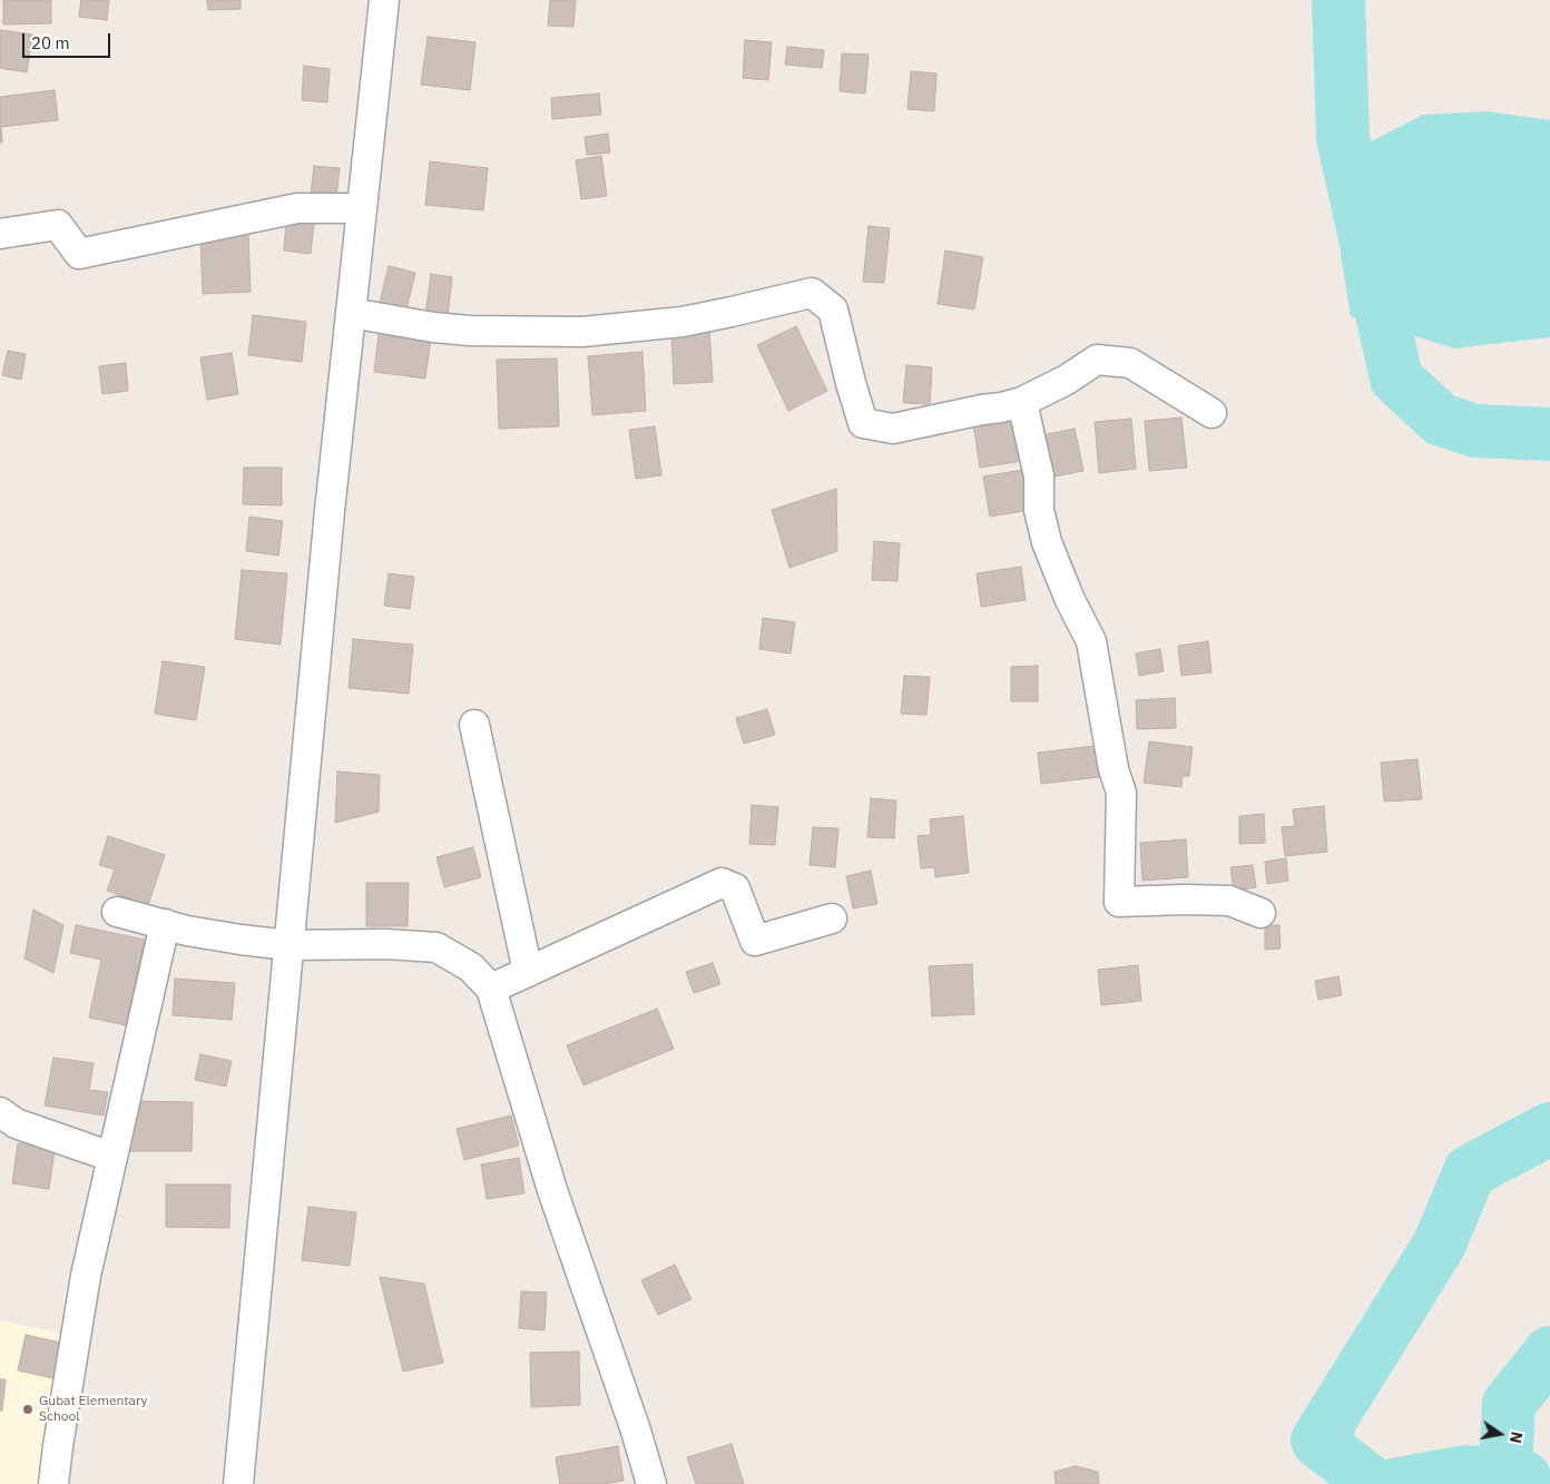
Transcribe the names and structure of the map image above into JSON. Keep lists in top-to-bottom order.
{
  "places": ["Gubat Elementary School"],
  "scale_bar": "20 m",
  "north": "right"
}
